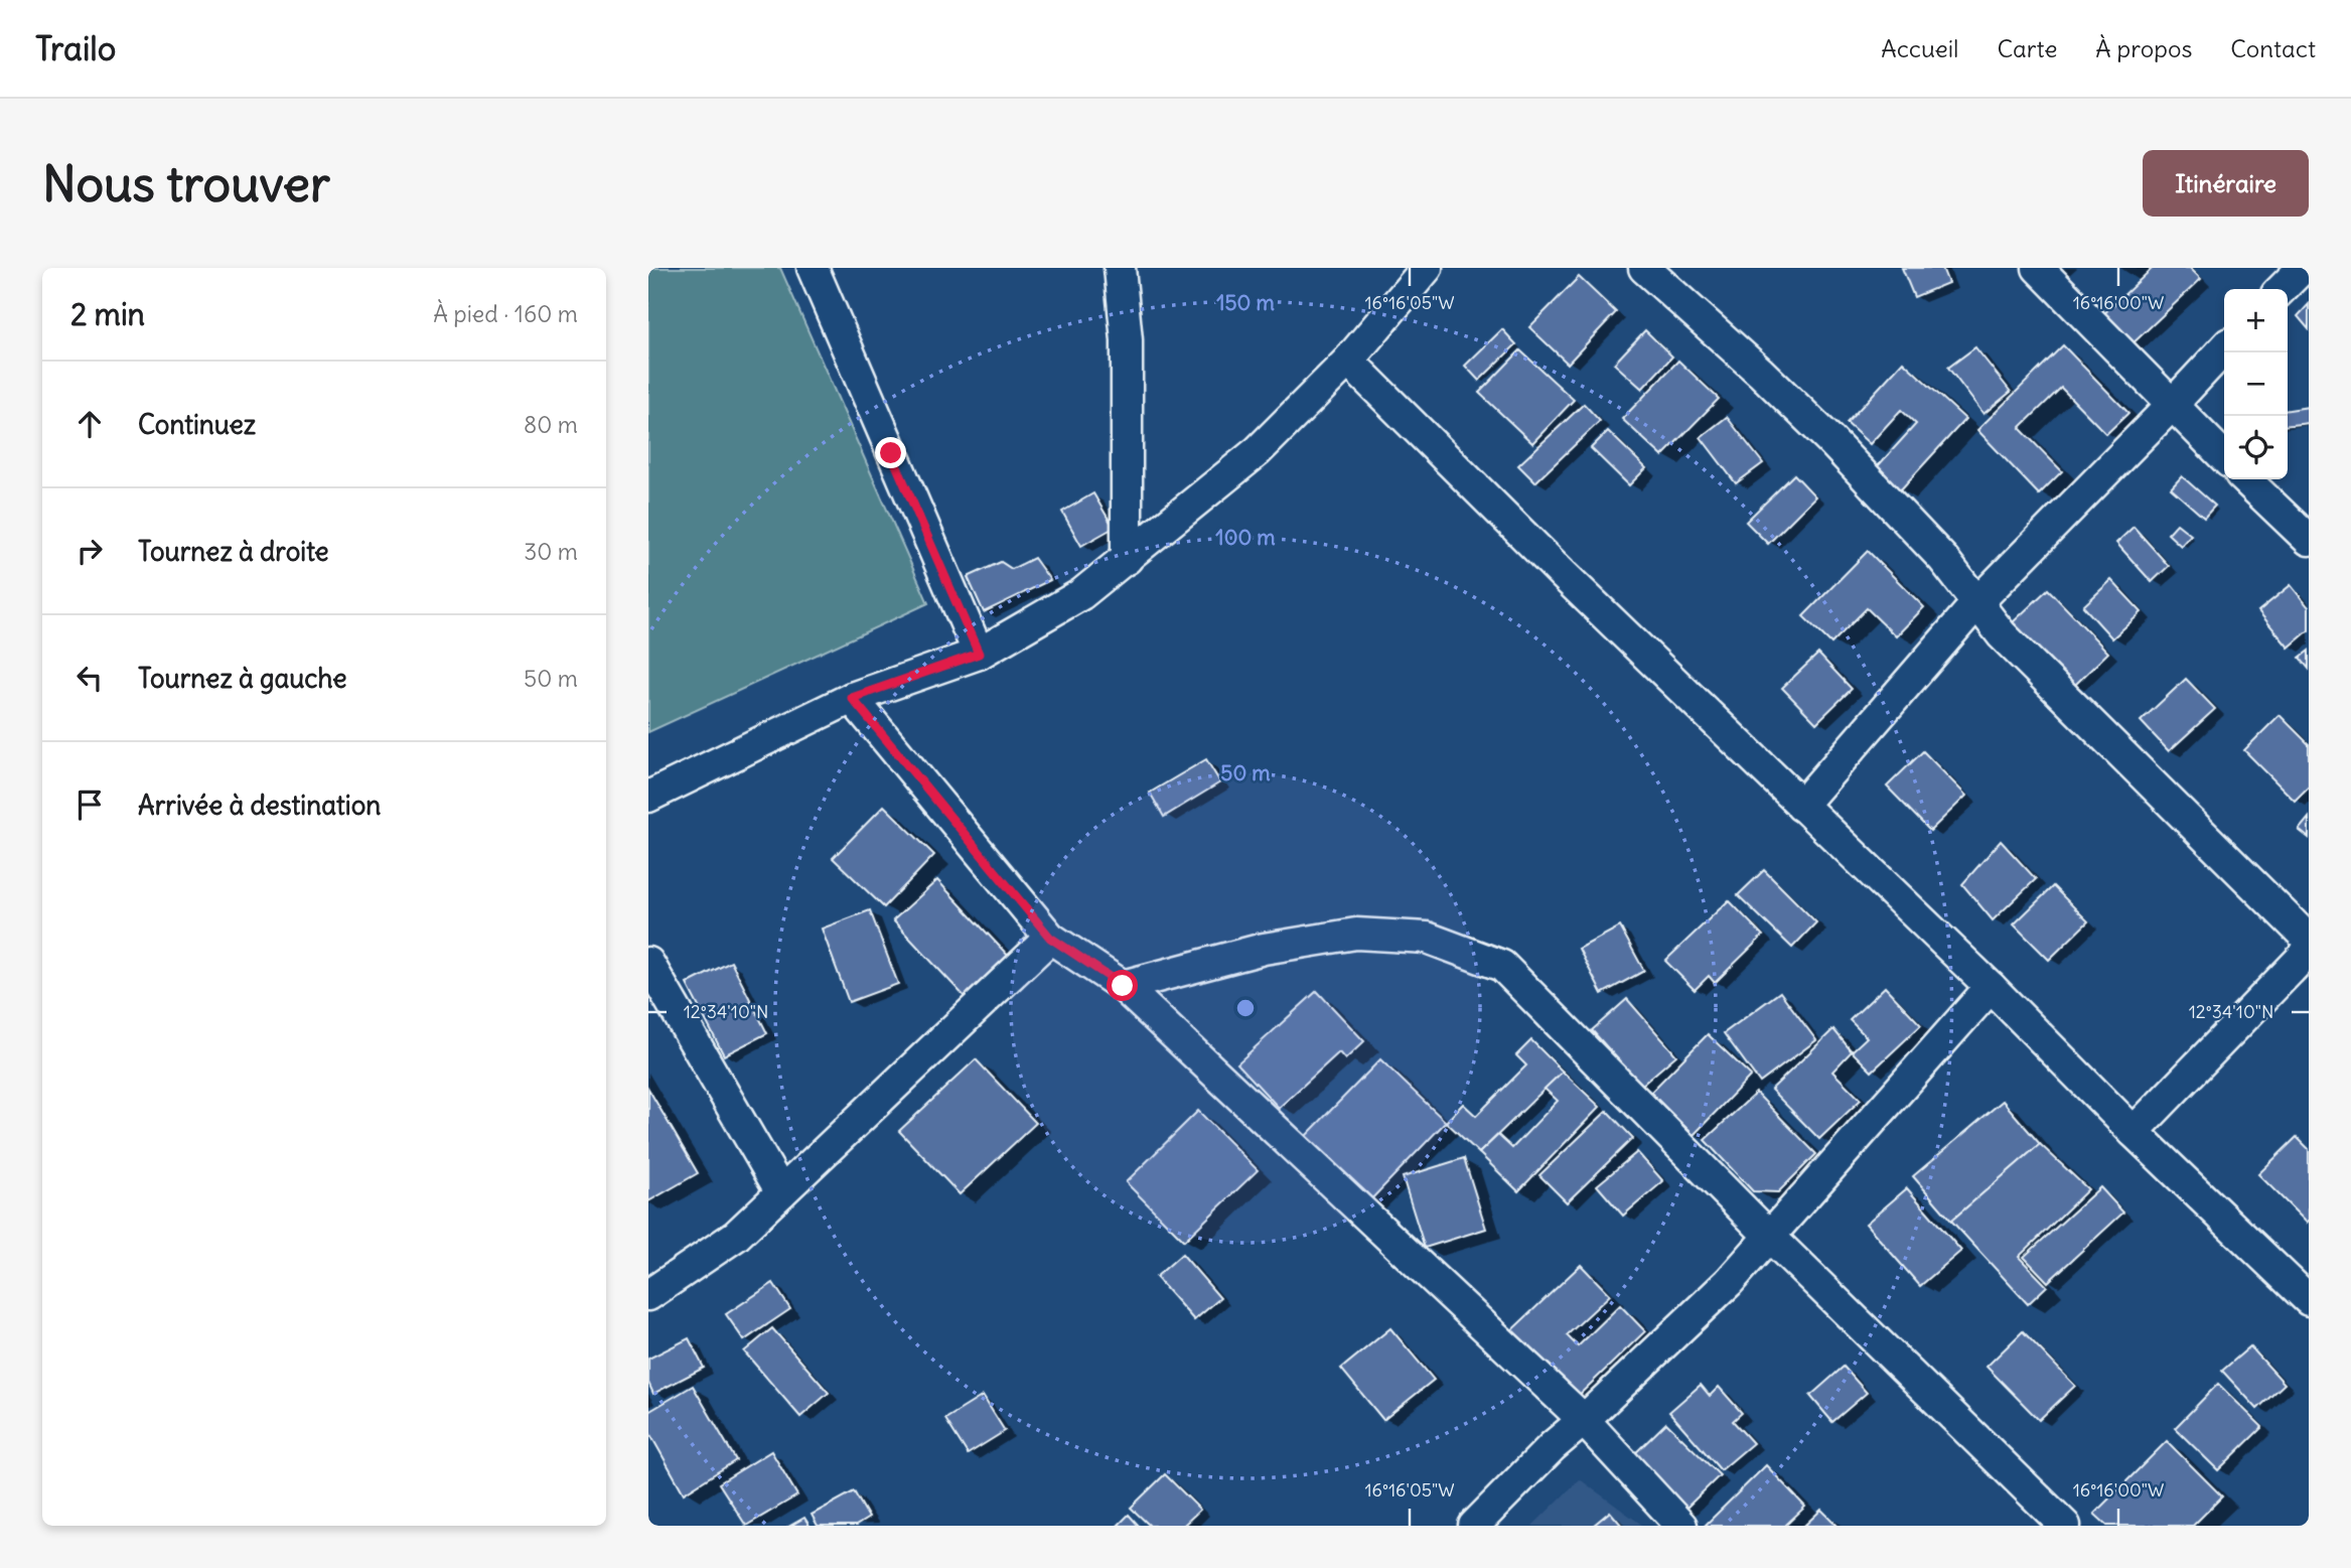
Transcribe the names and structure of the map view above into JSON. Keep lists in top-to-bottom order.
{
  "page": {
    "header": "Trailo",
    "nav": [
      "Accueil",
      "Carte",
      "À propos",
      "Contact"
    ],
    "buttons": "Itinéraire",
    "title": "Nous trouver",
    "heading": ["2 min", "À pied · 160 m"],
    "map_buttons": ["+", "−"],
    "list": [
      ["Continuez", "80 m"],
      ["Tournez à droite", "30 m"],
      ["Tournez à gauche", "50 m"],
      "Arrivée à destination"
    ]
  },
  "coordinates": ["16°16'05\"W", "16°16'00\"W", "12°34'10\"N"],
  "rings": ["150 m", "100 m", "50 m"]
}
